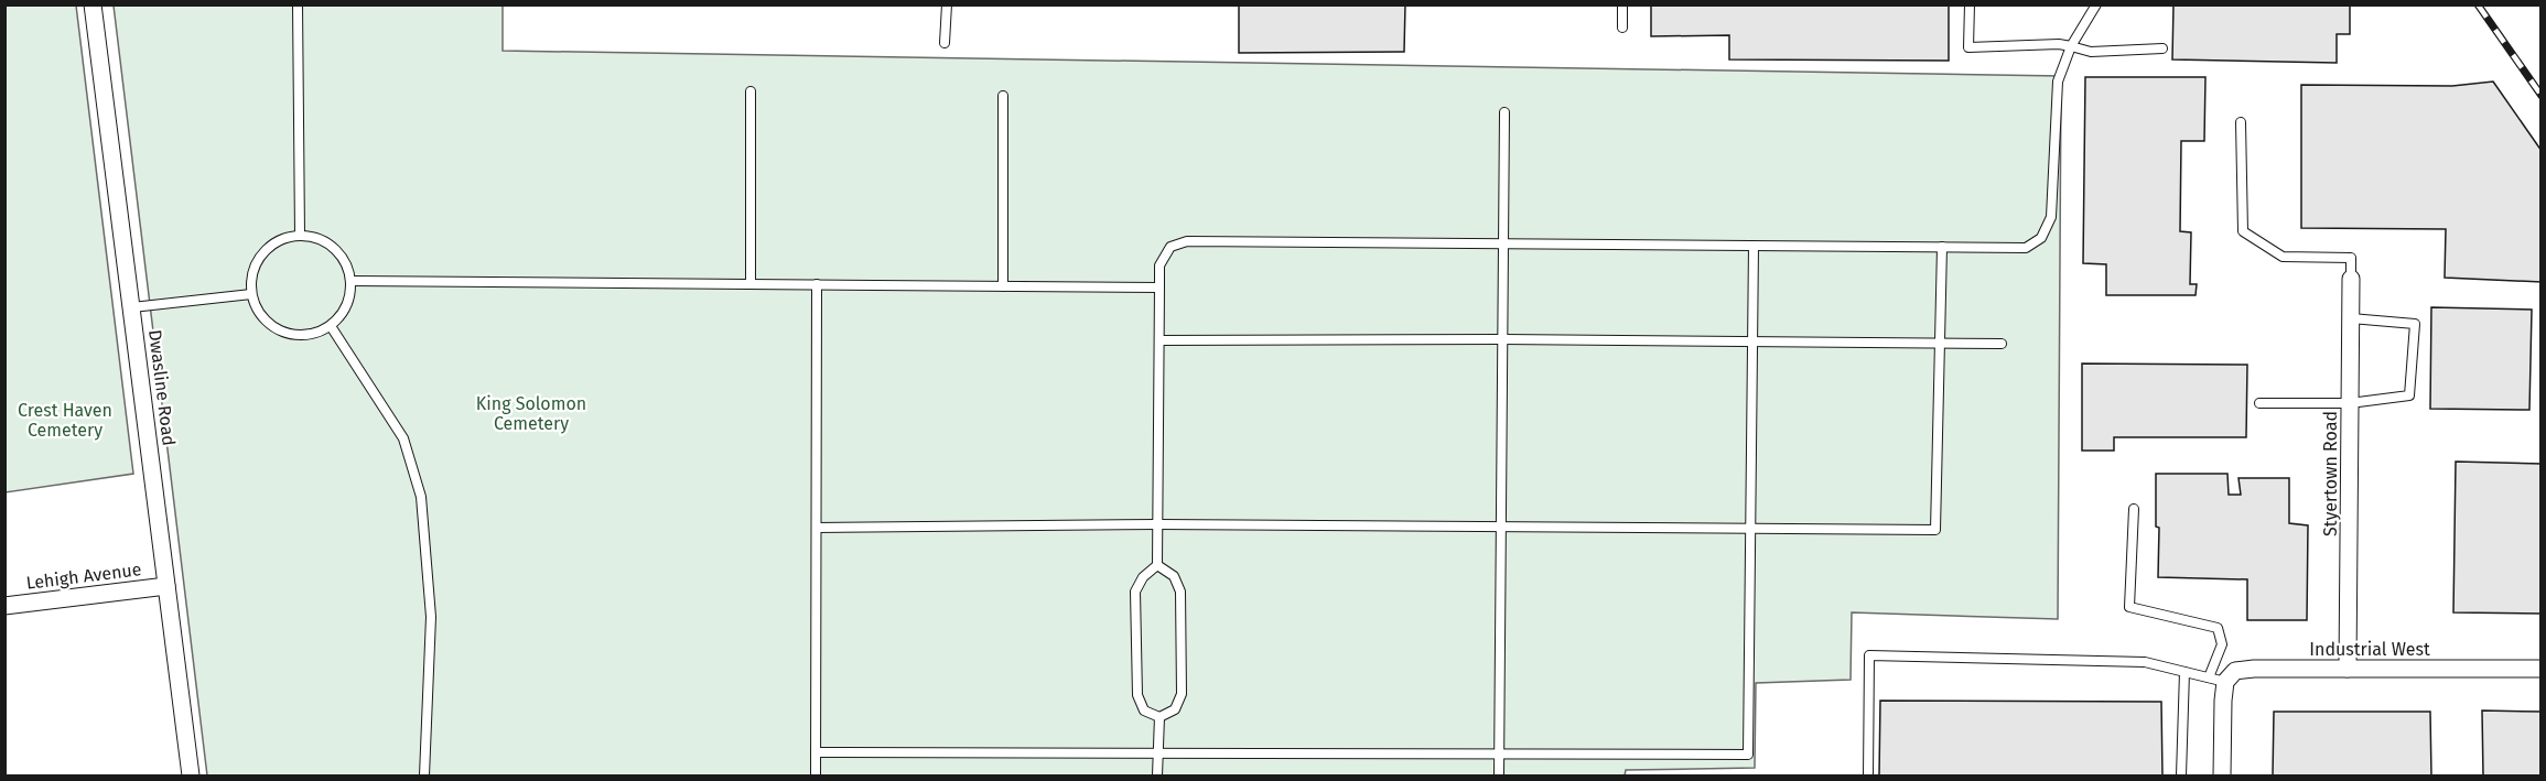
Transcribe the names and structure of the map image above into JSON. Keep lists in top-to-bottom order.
{
  "streets": {
    "street": [
      "Dwasline Road",
      "Styertown Road",
      "Lehigh Avenue",
      "Industrial West"
    ]
  },
  "crossings": [
    ["Dwasline Road", "Lehigh Avenue"],
    ["Styertown Road", "Industrial West"]
  ],
  "parks": ["King Solomon Cemetery", "Crest Haven Cemetery"]
}
